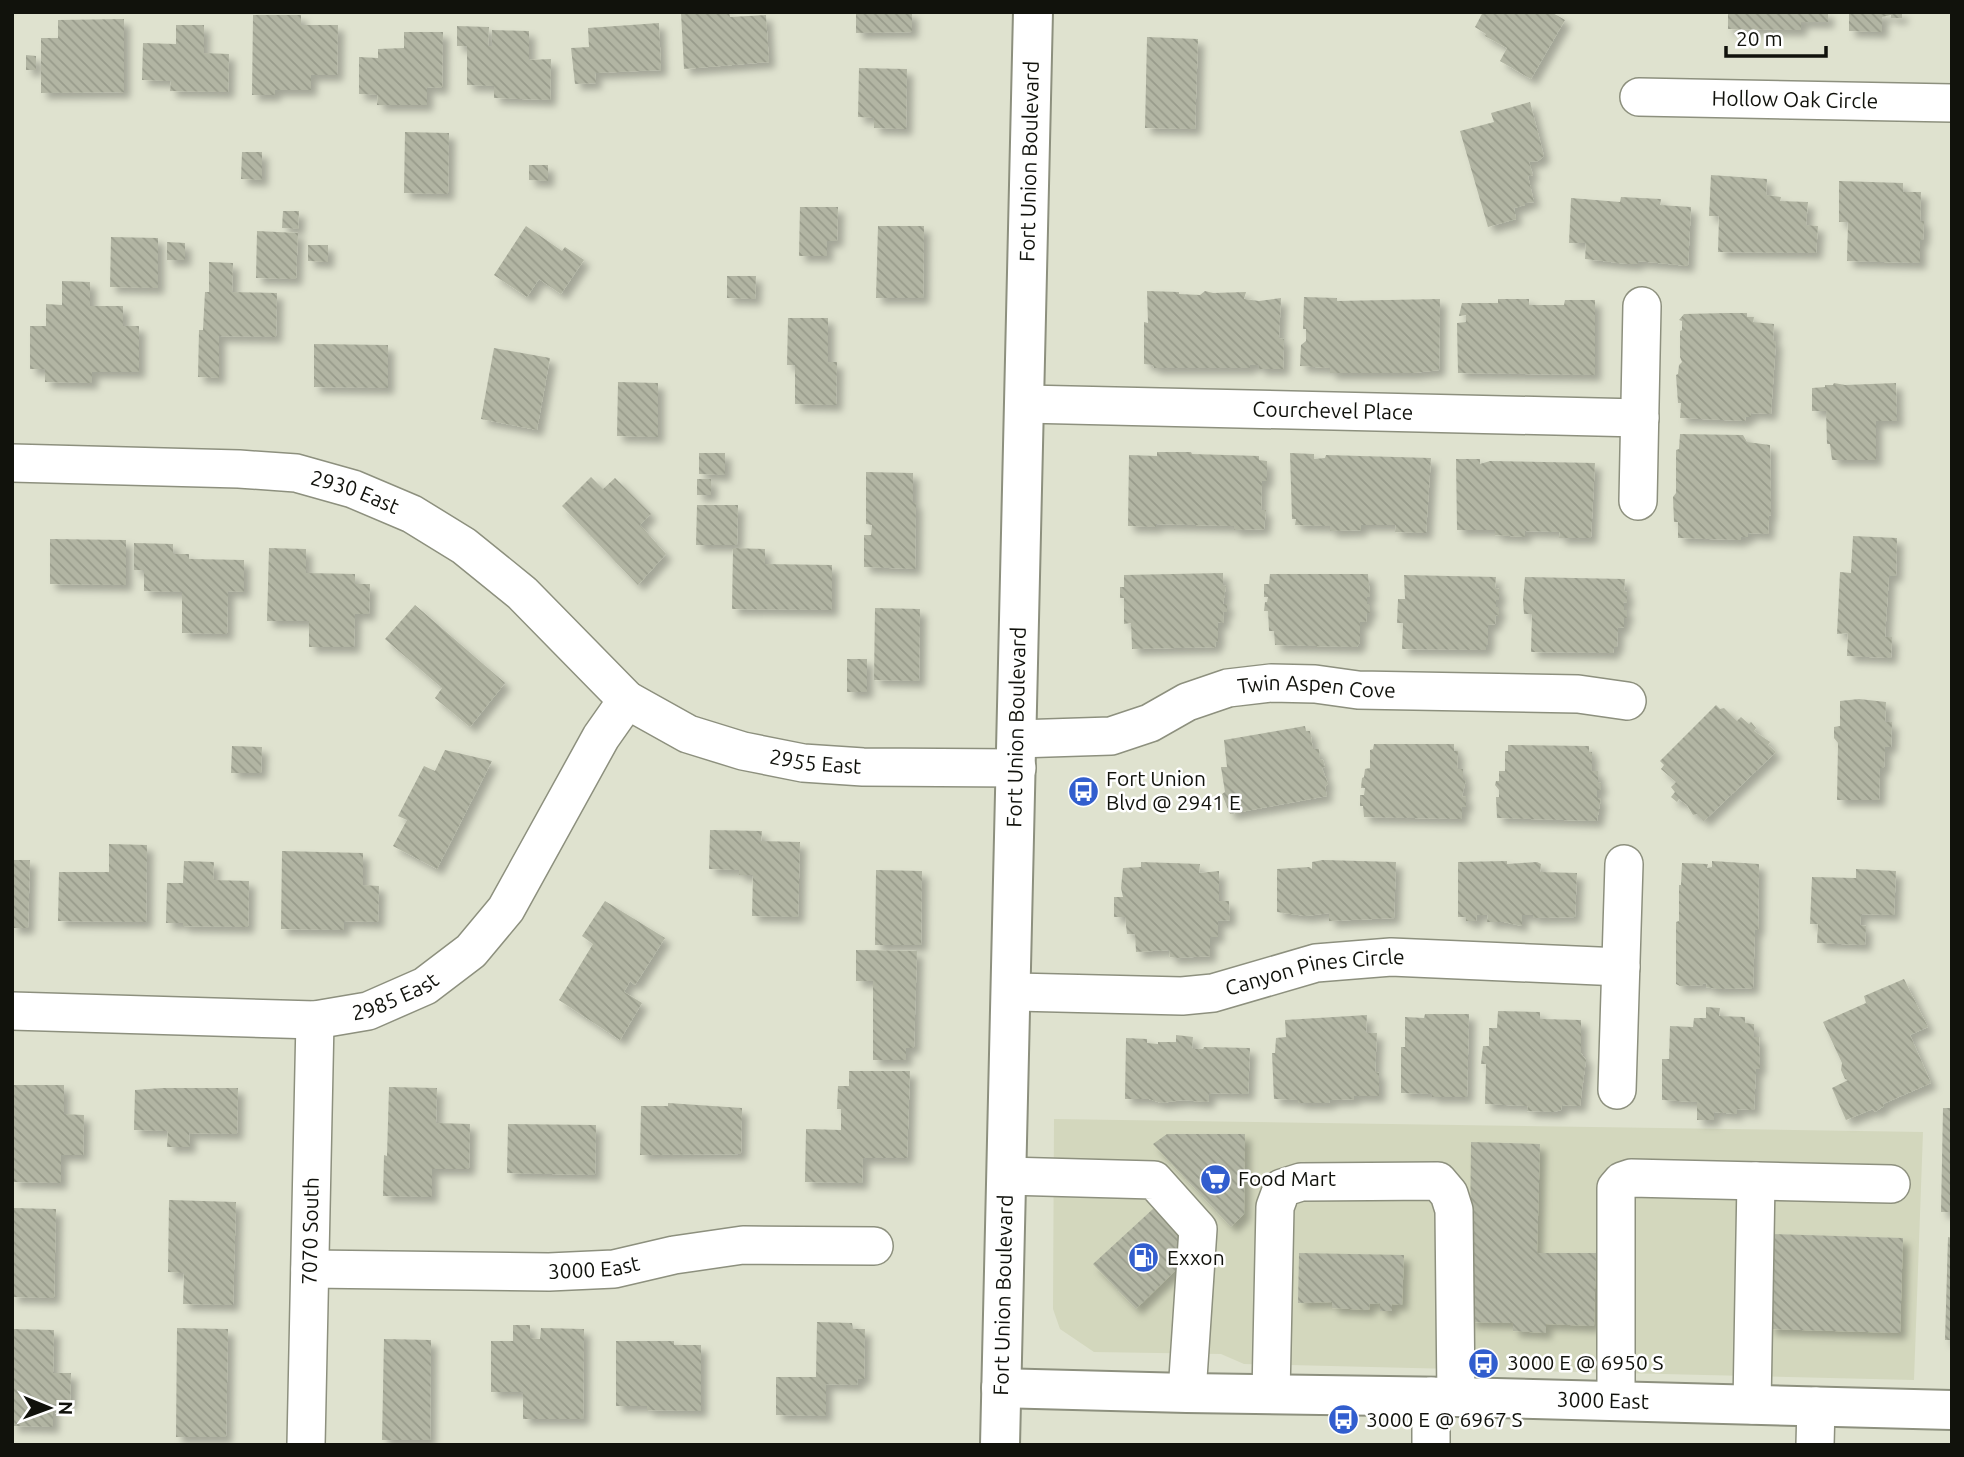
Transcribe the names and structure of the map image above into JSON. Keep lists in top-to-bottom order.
{
  "streets": {
    "main road": ["Fort Union Boulevard", "3000 East"],
    "street": [
      "Hollow Oak Circle",
      "Courchevel Place",
      "2930 East",
      "Twin Aspen Cove",
      "2955 East",
      "Canyon Pines Circle",
      "2985 East",
      "7070 South"
    ]
  },
  "crossings": [
    ["Fort Union Boulevard", "Courchevel Place"],
    ["Fort Union Boulevard", "Twin Aspen Cove"],
    ["Fort Union Boulevard", "2955 East"],
    ["Fort Union Boulevard", "Canyon Pines Circle"],
    ["Fort Union Boulevard", "3000 East"],
    ["2930 East", "2955 East"],
    ["2930 East", "2985 East"],
    ["Twin Aspen Cove", "2955 East"],
    ["2955 East", "2985 East"],
    ["2985 East", "7070 South"],
    ["7070 South", "3000 East"]
  ],
  "places": {
    "bus stop": ["Fort Union Blvd @ 2941 E", "3000 E @ 6950 S", "3000 E @ 6967 S"],
    "supermarket": ["Food Mart"],
    "fuel station": ["Exxon"]
  },
  "scale_bar": "20 m",
  "north": "right"
}
